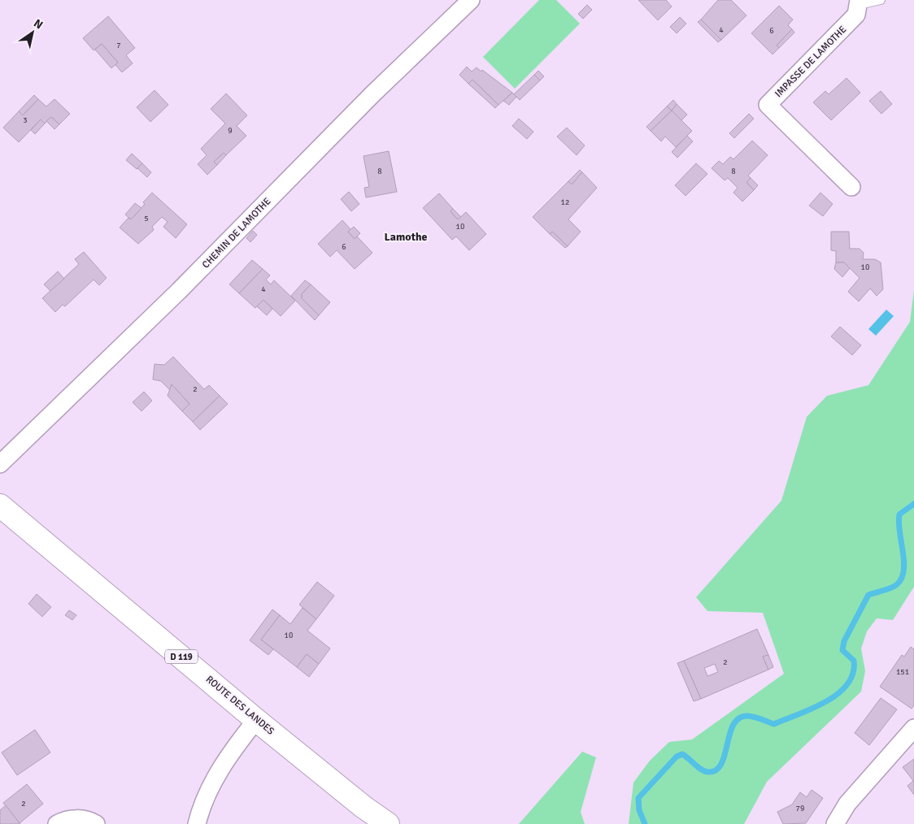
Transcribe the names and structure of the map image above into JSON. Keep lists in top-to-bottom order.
{
  "streets": {
    "main road": ["D 119", "ROUTE DES LANDES"],
    "street": ["IMPASSE DE LAMOTHE", "CHEMIN DE LAMOTHE"]
  },
  "districts": ["Lamothe"],
  "house_numbers": [
    "4",
    "6",
    "7",
    "3",
    "9",
    "8",
    "8",
    "12",
    "5",
    "10",
    "6",
    "10",
    "4",
    "2",
    "10",
    "2",
    "151",
    "2",
    "79"
  ],
  "north": "top right"
}
